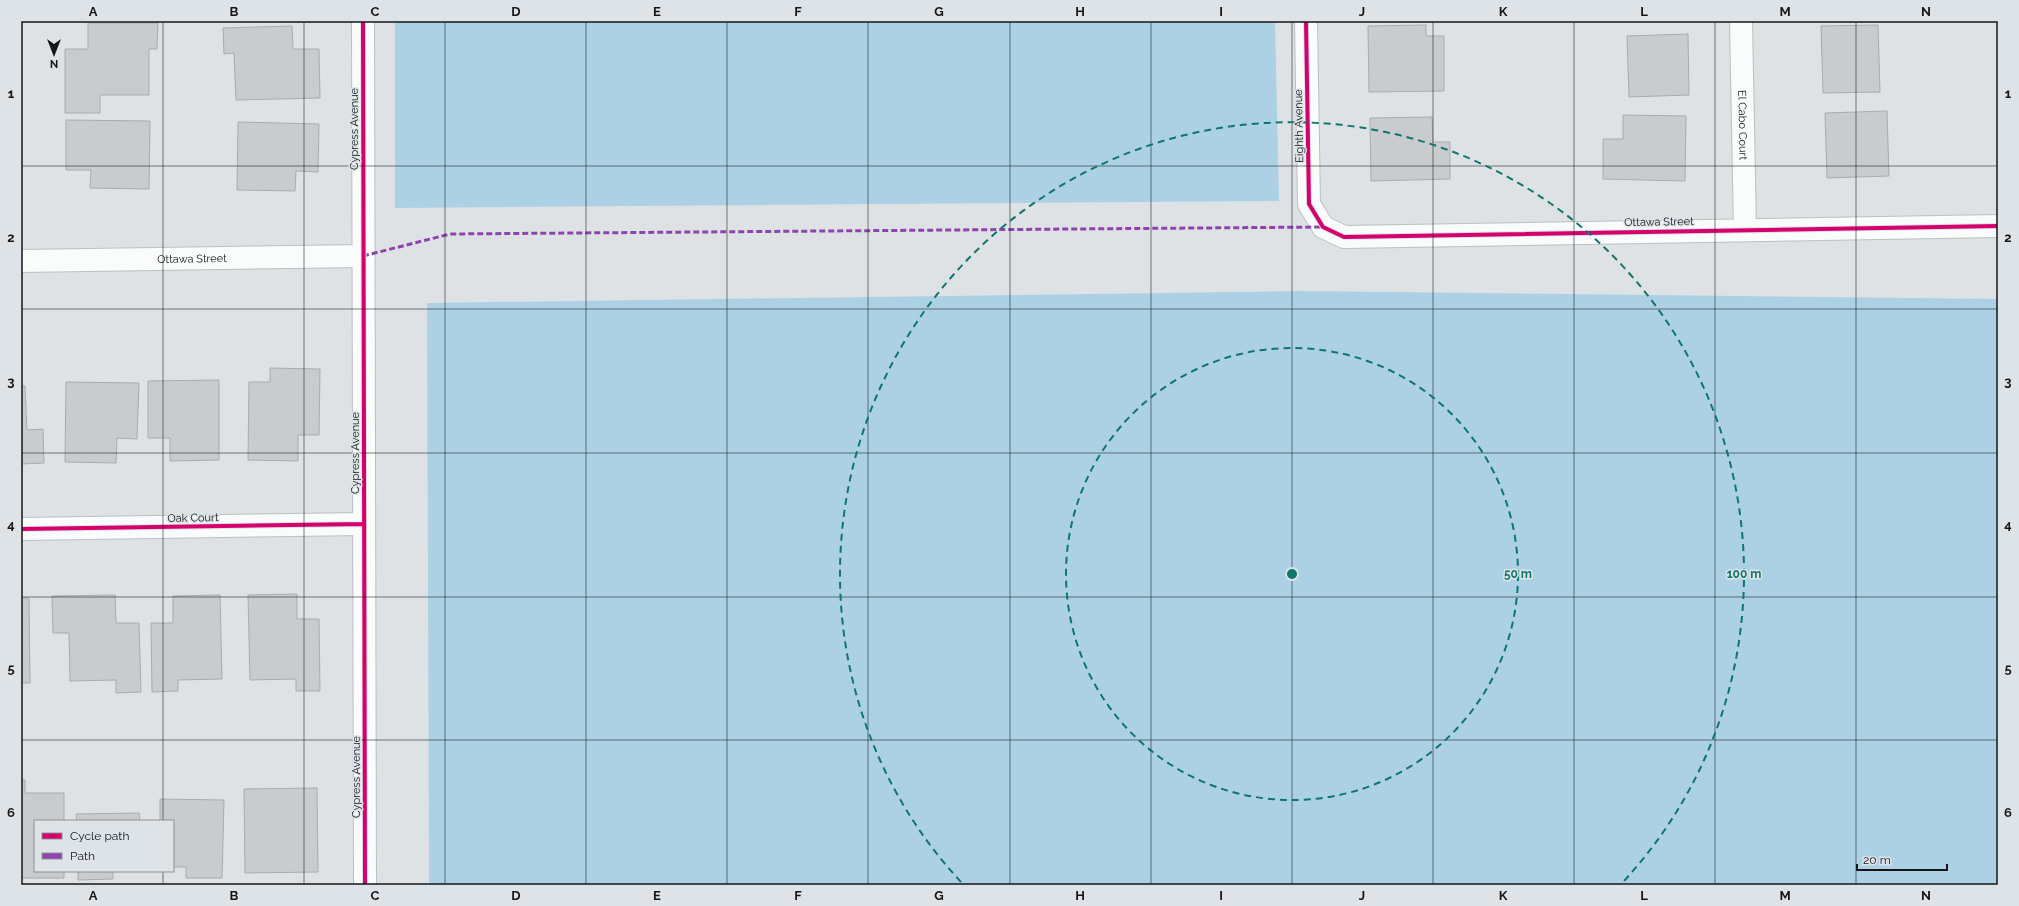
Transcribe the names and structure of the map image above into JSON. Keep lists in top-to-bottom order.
{
  "streets": {
    "street": [
      "El Cabo Court",
      "Eighth Avenue",
      "Cypress Avenue",
      "Ottawa Street",
      "Oak Court"
    ]
  },
  "crossings": [
    ["El Cabo Court", "Ottawa Street"],
    ["Eighth Avenue", "Ottawa Street"],
    ["Cypress Avenue", "Ottawa Street"],
    ["Cypress Avenue", "Oak Court"]
  ],
  "legend": ["Cycle path", "Path"],
  "scale_bar": "20 m",
  "north": "bottom",
  "grid": {
    "columns": [
      "A",
      "B",
      "C",
      "D",
      "E",
      "F",
      "G",
      "H",
      "I",
      "J",
      "K",
      "L",
      "M",
      "N"
    ],
    "rows": [
      "1",
      "2",
      "3",
      "4",
      "5",
      "6"
    ]
  },
  "rings": ["50 m", "100 m"]
}
